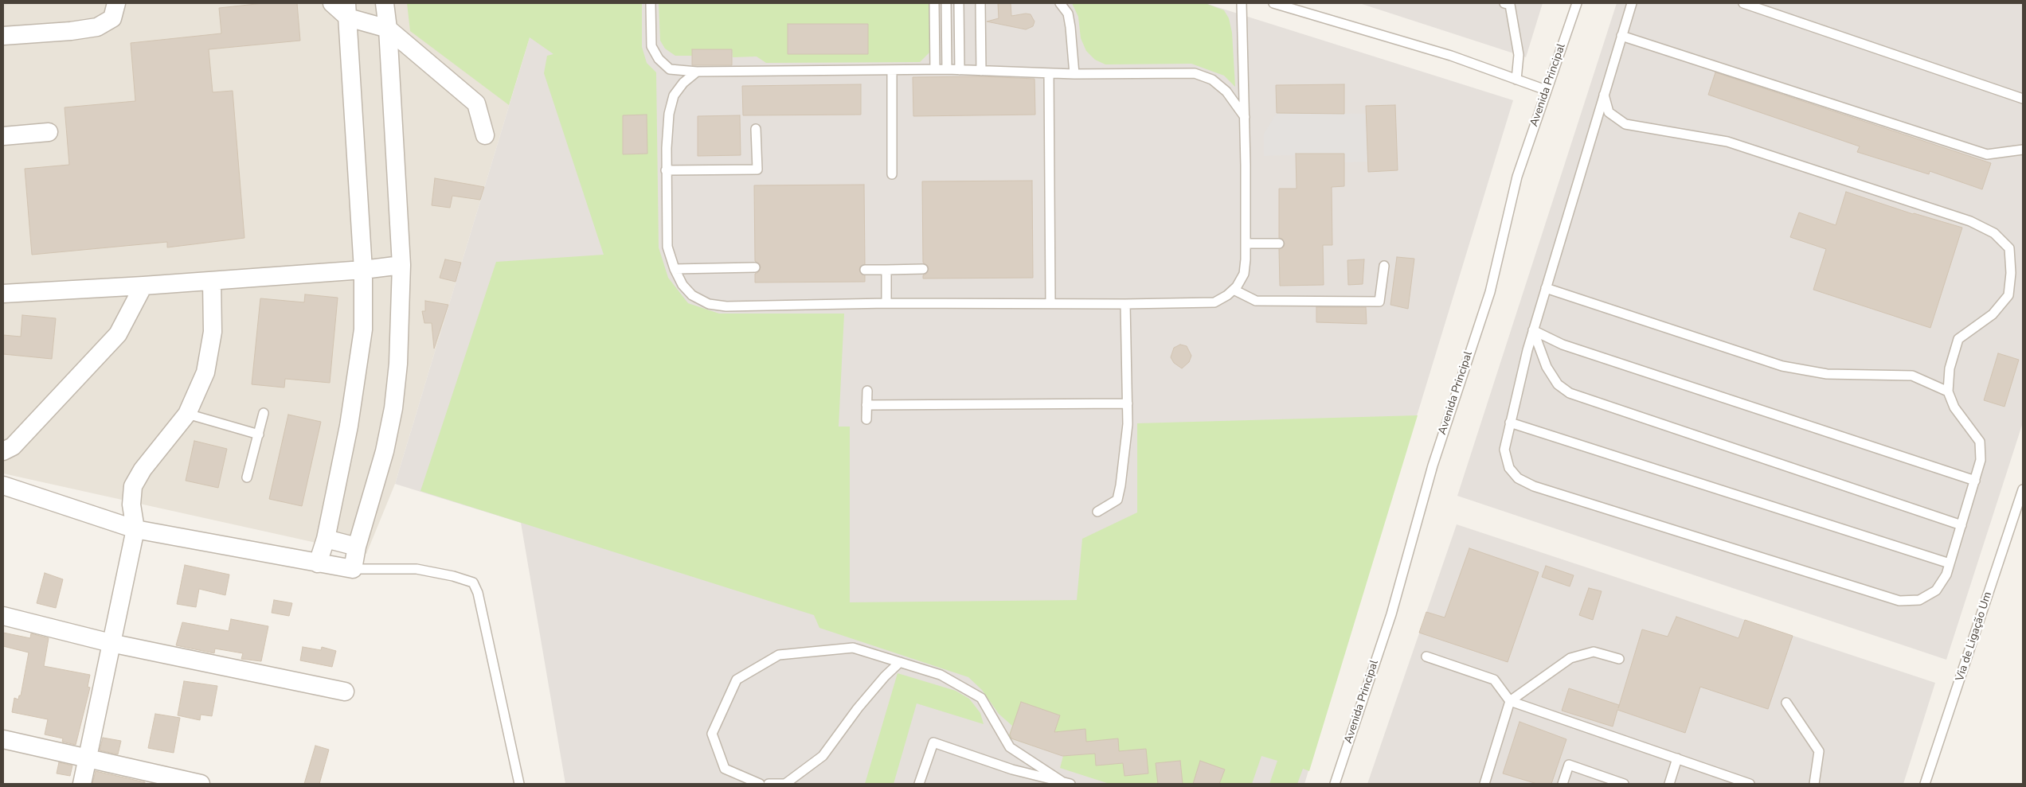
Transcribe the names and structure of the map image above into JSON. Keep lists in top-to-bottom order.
{
  "streets": {
    "lane": ["Avenida Principal", "Via de Ligação Um"]
  }
}
